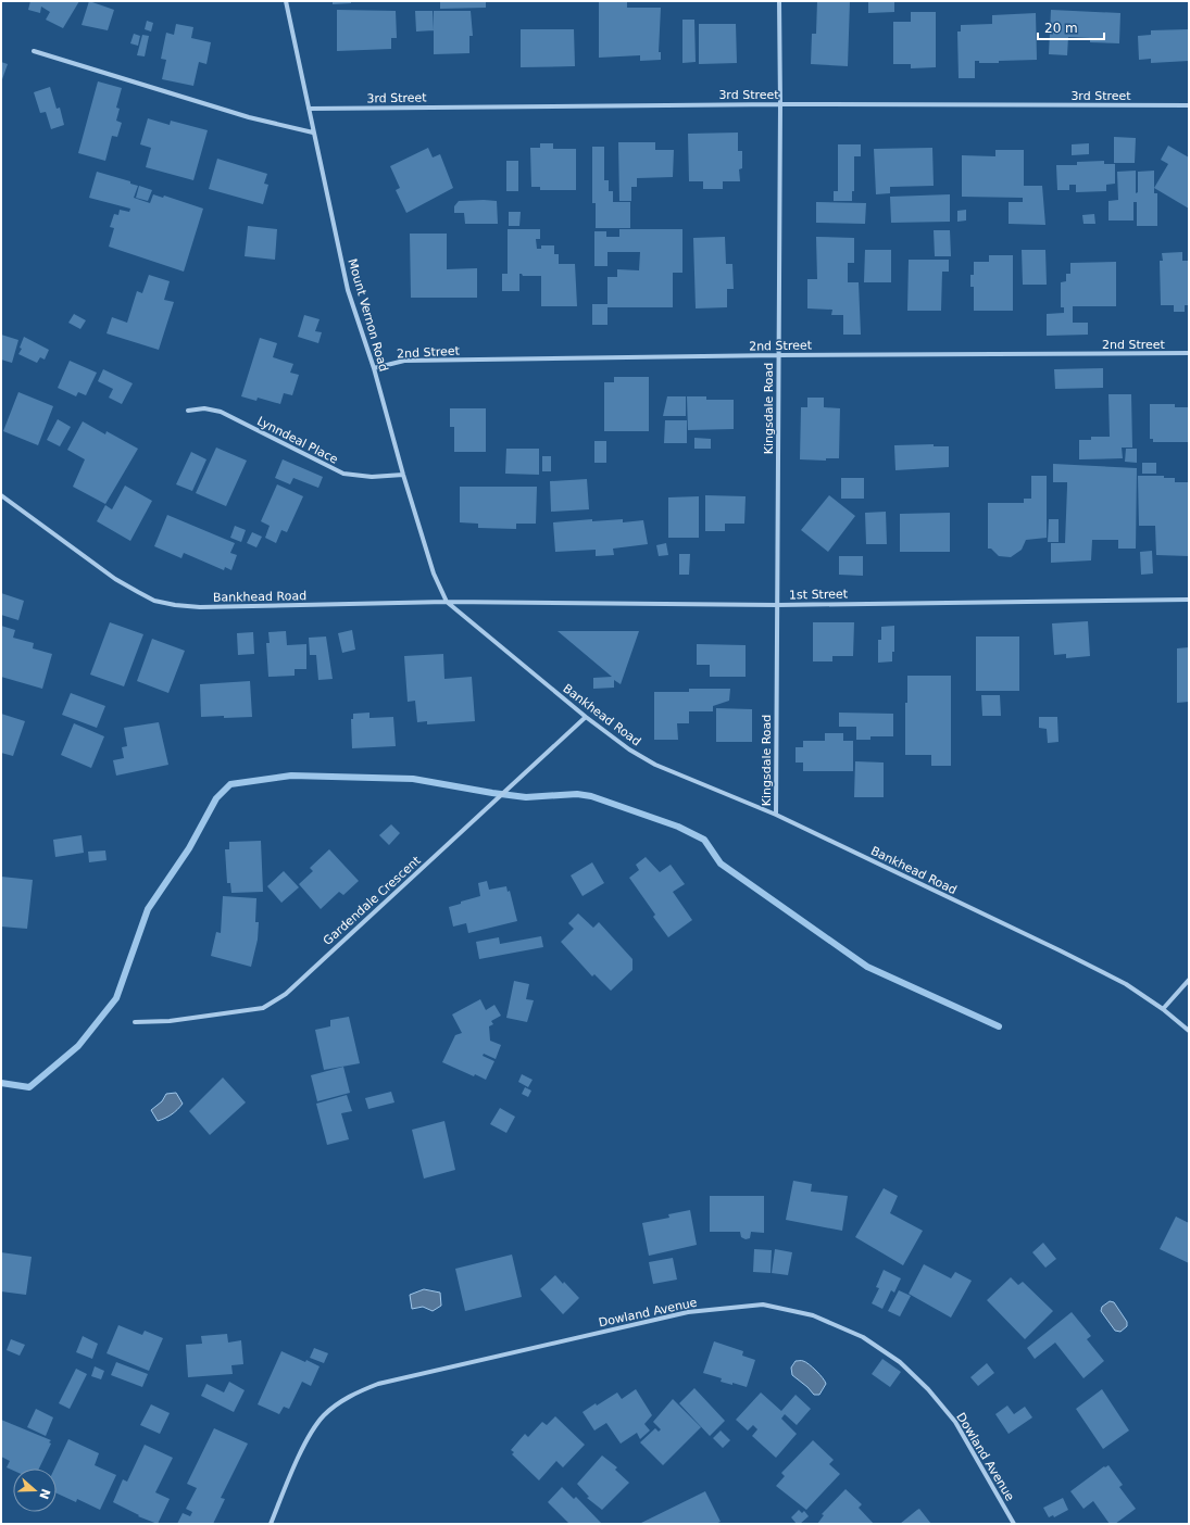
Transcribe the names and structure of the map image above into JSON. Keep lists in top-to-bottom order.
{
  "streets": {
    "street": [
      "3rd Street",
      "Mount Vernon Road",
      "2nd Street",
      "Kingsdale Road",
      "Lynndeal Place",
      "1st Street",
      "Bankhead Road",
      "Gardendale Crescent",
      "Dowland Avenue"
    ]
  },
  "crossings": [
    ["3rd Street", "Mount Vernon Road"],
    ["3rd Street", "Kingsdale Road"],
    ["Mount Vernon Road", "2nd Street"],
    ["Mount Vernon Road", "Lynndeal Place"],
    ["Mount Vernon Road", "1st Street"],
    ["Mount Vernon Road", "Bankhead Road"],
    ["2nd Street", "Kingsdale Road"],
    ["Kingsdale Road", "1st Street"],
    ["Kingsdale Road", "Bankhead Road"],
    ["1st Street", "Bankhead Road"],
    ["Bankhead Road", "Gardendale Crescent"]
  ],
  "scale_bar": "20 m",
  "north": "right"
}
